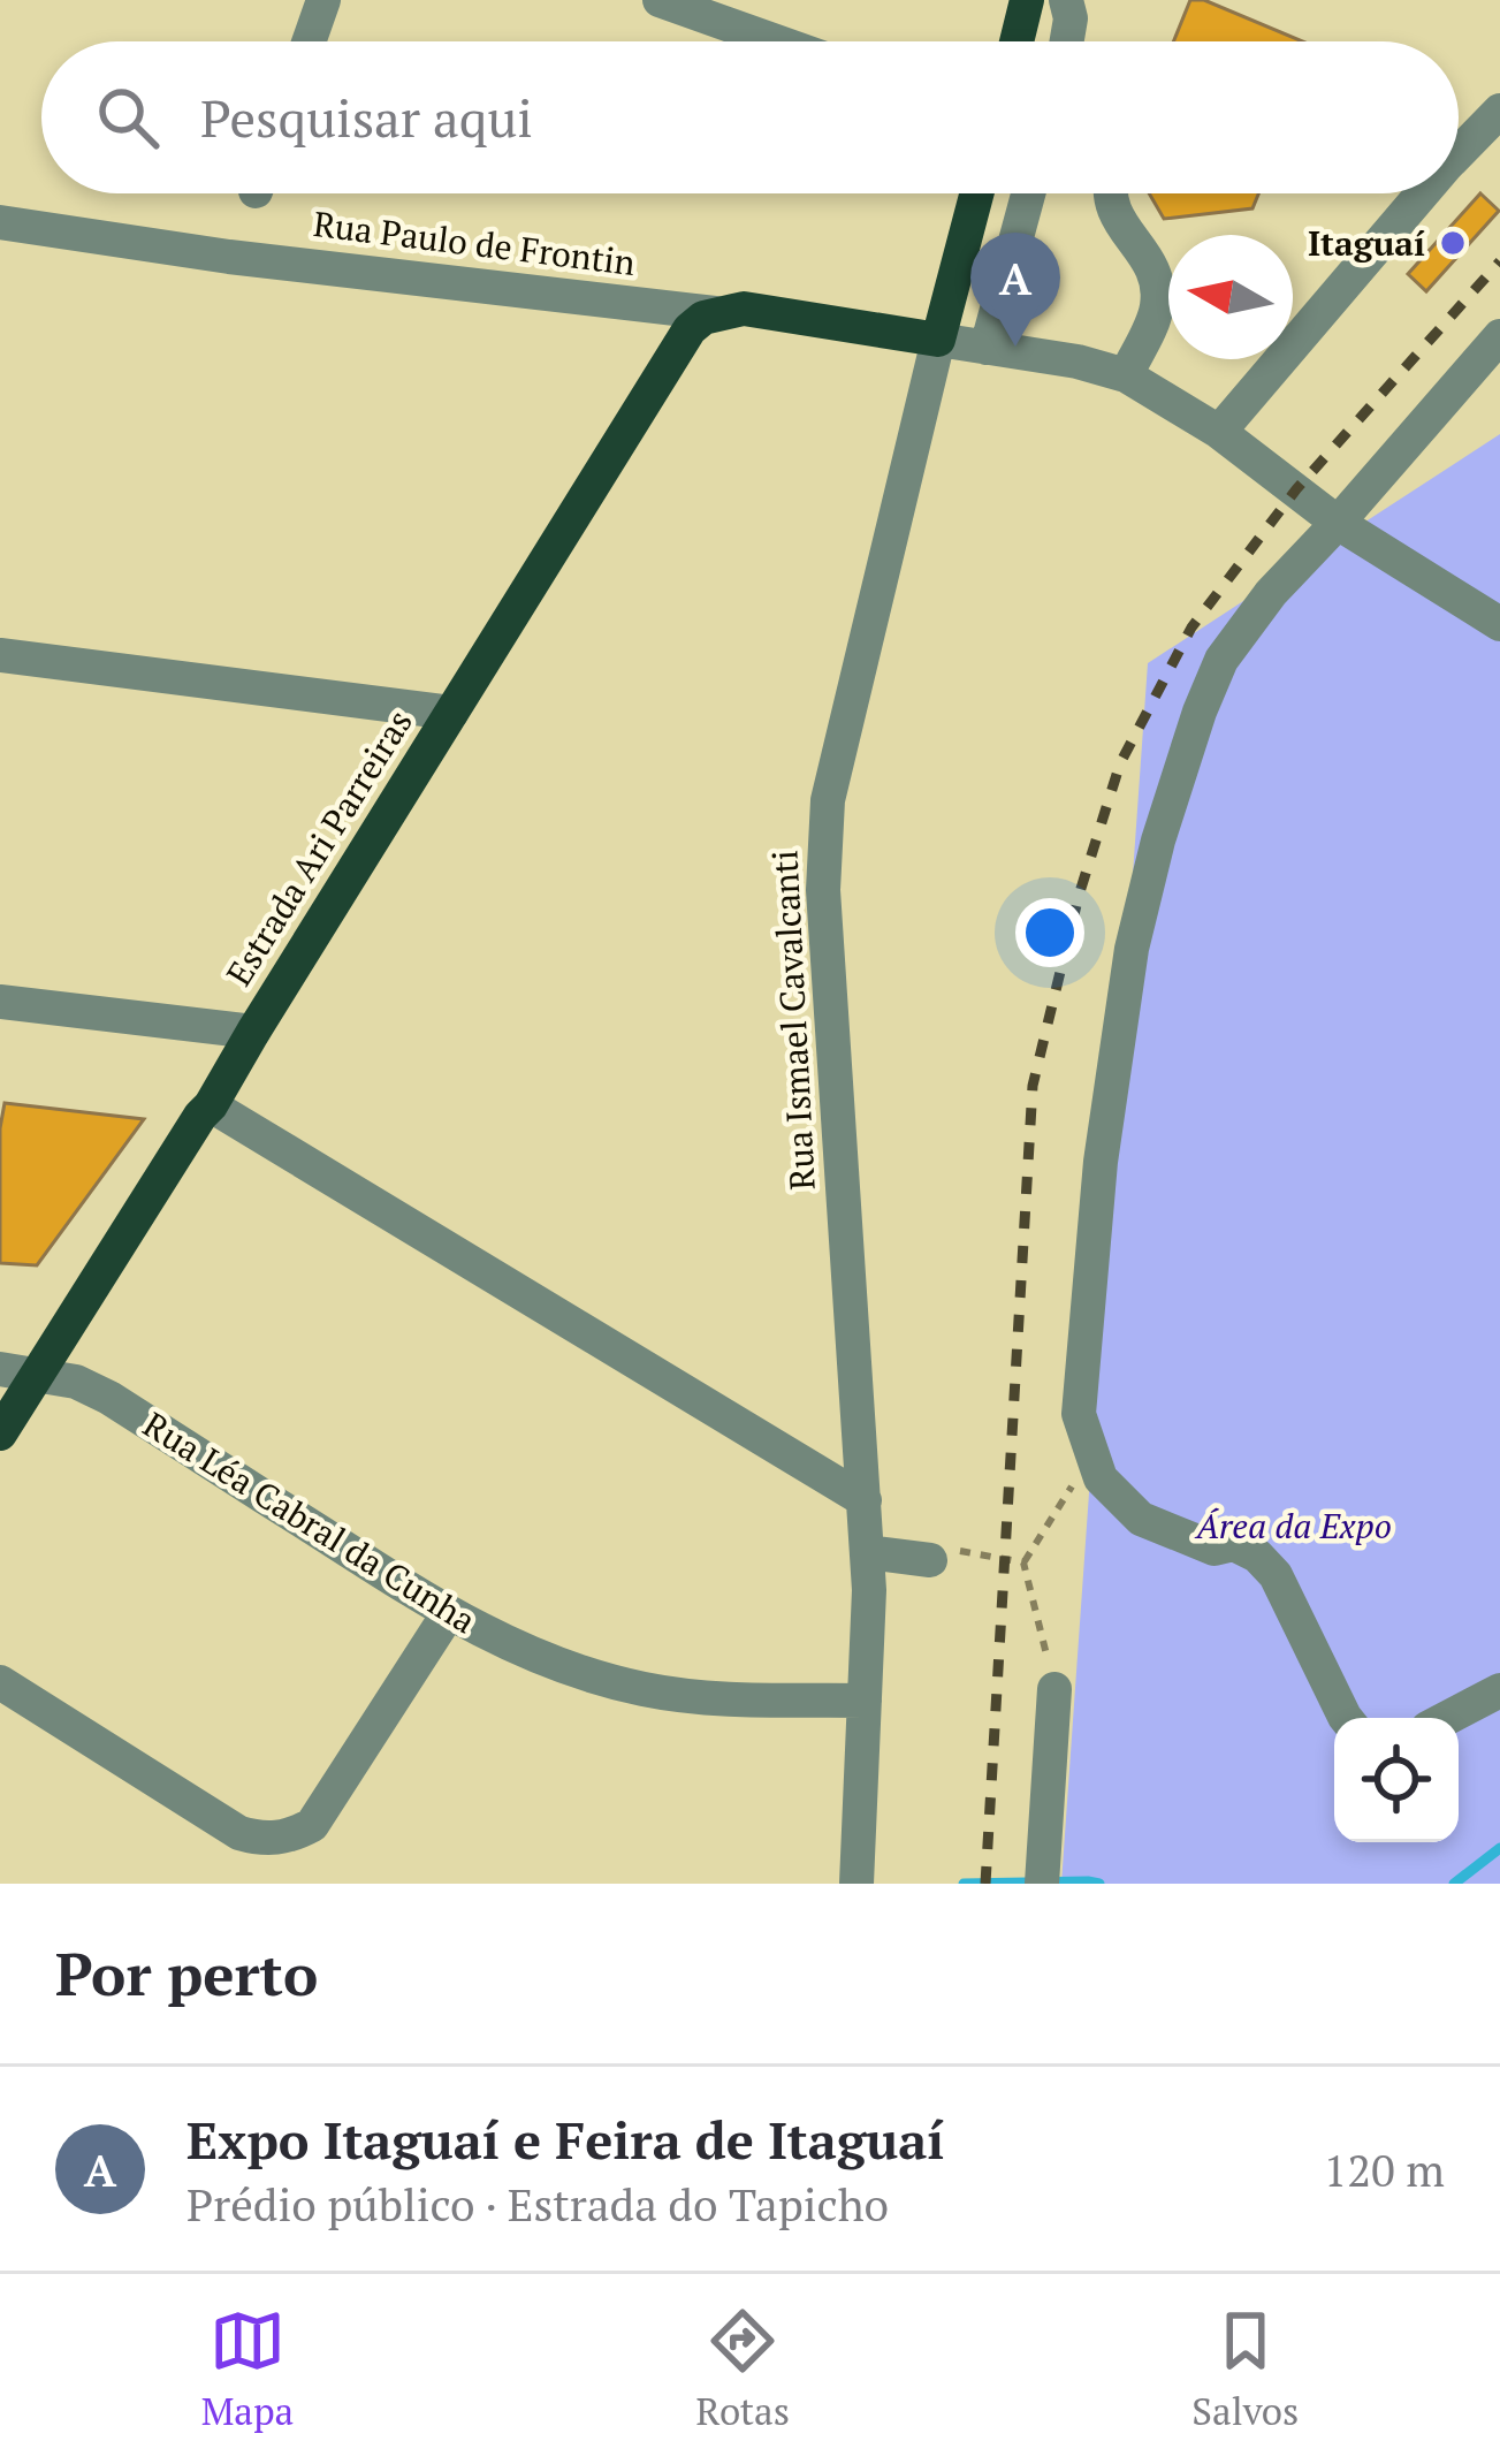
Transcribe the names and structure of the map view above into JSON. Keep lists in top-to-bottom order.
{
  "streets": {
    "main road": ["Rua Paulo de Frontin", "Estrada Ari Parreiras", "Rua Ismael Cavalcanti"],
    "street": ["Rua Léa Cabral da Cunha"]
  },
  "crossings": [
    ["Rua Paulo de Frontin", "Estrada Ari Parreiras"],
    ["Rua Paulo de Frontin", "Rua Ismael Cavalcanti"],
    ["Estrada Ari Parreiras", "Rua Léa Cabral da Cunha"],
    ["Rua Ismael Cavalcanti", "Rua Léa Cabral da Cunha"]
  ],
  "parks": ["Área da Expo"],
  "places": ["Itaguaí"],
  "north": "left",
  "page": {
    "search": "Pesquisar aqui",
    "pins": "A",
    "heading": "Por perto",
    "list": [
      {
        "mark": "A",
        "name": "Expo Itaguaí e Feira de Itaguaí",
        "note": "Prédio público · Estrada do Tapicho",
        "value": "120 m"
      }
    ],
    "nav": ["Mapa", "Rotas", "Salvos"]
  }
}
